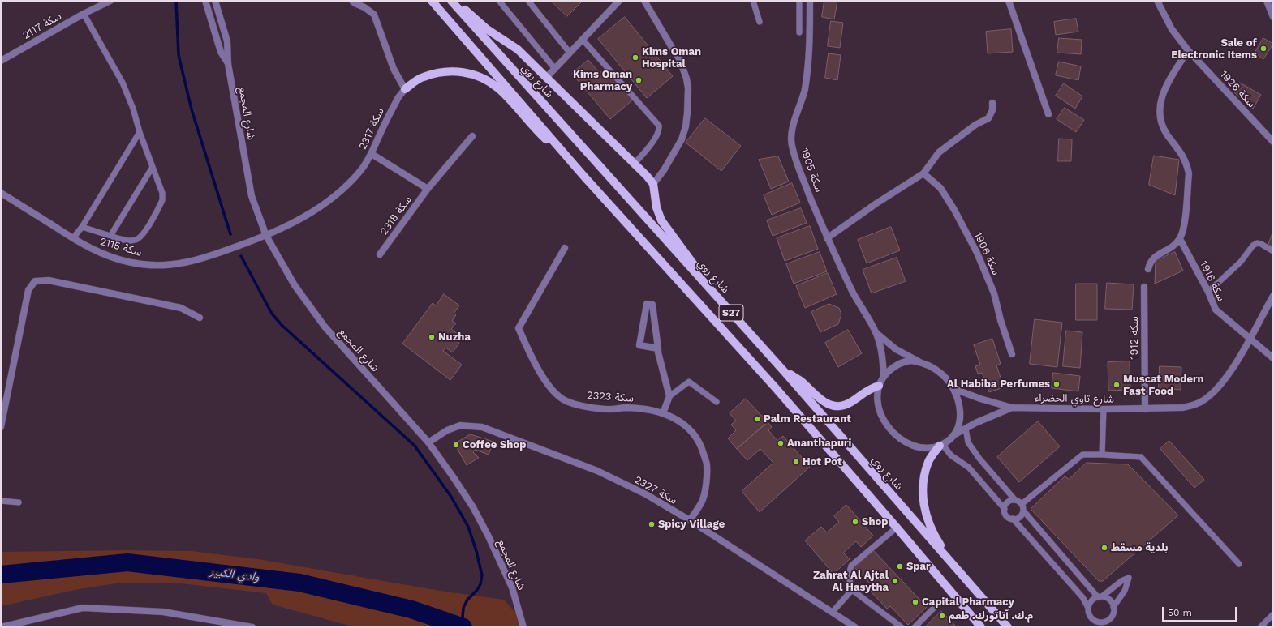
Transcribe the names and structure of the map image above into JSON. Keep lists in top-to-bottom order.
{
  "streets": {
    "main road": ["شارع روي", "S27"],
    "street": [
      "سكة 2117",
      "سكة 1926",
      "شارع المجمع",
      "سكة 2317",
      "سكة 1905",
      "سكة 2318",
      "سكة 2115",
      "سكة 1906",
      "سكة 1916",
      "سكة 1912",
      "سكة 2323",
      "شارع تاوي الخضراء",
      "سكة 2327"
    ]
  },
  "crossings": [
    ["شارع المجمع", "سكة 2317"],
    ["شارع المجمع", "سكة 2115"],
    ["شارع المجمع", "سكة 2327"],
    ["سكة 2317", "سكة 2115"],
    ["سكة 1905", "شارع تاوي الخضراء"],
    ["سكة 1916", "شارع تاوي الخضراء"],
    ["سكة 1912", "شارع تاوي الخضراء"],
    ["سكة 2323", "سكة 2327"]
  ],
  "water": ["وادي الكبير"],
  "places": [
    "Sale of Electronic Items",
    "Kims Oman Hospital",
    "Kims Oman Pharmacy",
    "Nuzha",
    "Al Habiba Perfumes",
    "Muscat Modern Fast Food",
    "Palm Restaurant",
    "Ananthapuri",
    "Coffee Shop",
    "Hot Pot",
    "Shop",
    "Spicy Village",
    "بلدية مسقط",
    "Spar",
    "Zahrat Al Ajtal Al Hasytha",
    "Capital Pharmacy",
    "م.ك. ٱتاتورك. طعم"
  ],
  "scale_bar": "50 m"
}
